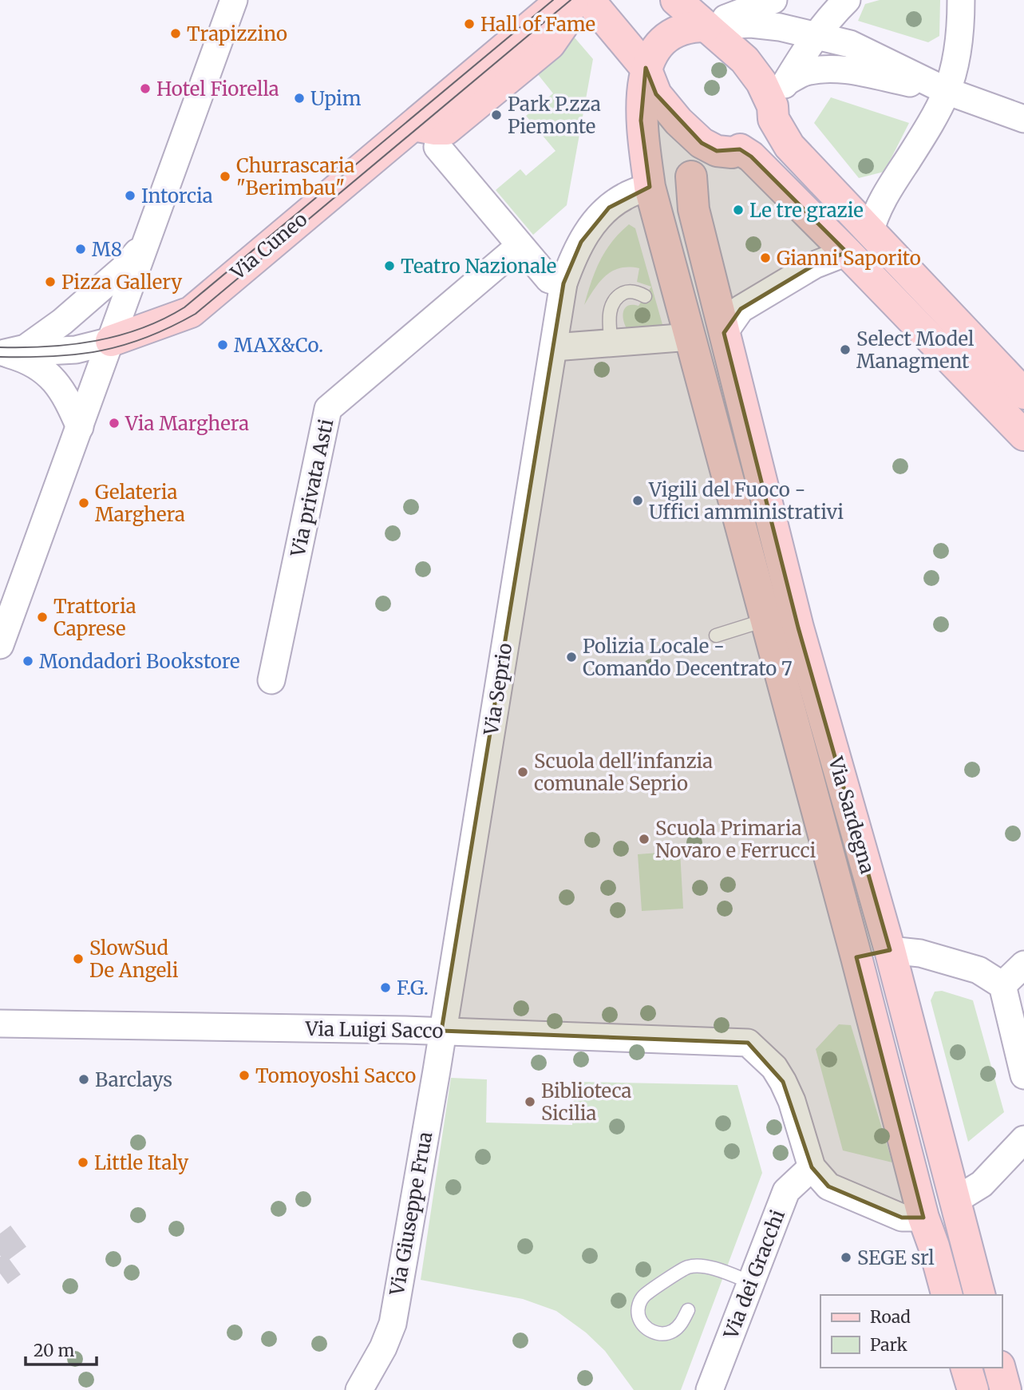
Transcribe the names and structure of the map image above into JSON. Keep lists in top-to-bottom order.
{
  "streets": {
    "main road": ["Via Cuneo", "Via Sardegna"],
    "street": [
      "Via privata Asti",
      "Via Seprio",
      "Via Luigi Sacco",
      "Via Giuseppe Frua",
      "Via dei Gracchi"
    ]
  },
  "crossings": [
    ["Via Seprio", "Via Sardegna"],
    ["Via Seprio", "Via Luigi Sacco"],
    ["Via Seprio", "Via Giuseppe Frua"],
    ["Via Luigi Sacco", "Via Giuseppe Frua"],
    ["Via Luigi Sacco", "Via dei Gracchi"]
  ],
  "places": [
    "Hall of Fame",
    "Trapizzino",
    "Hotel Fiorella",
    "Upim",
    "Park P.zza Piemonte",
    "Churrascaria \"Berimbau\"",
    "Intorcia",
    "Le tre grazie",
    "M8",
    "Gianni Saporito",
    "Teatro Nazionale",
    "Pizza Gallery",
    "MAX&Co.",
    "Select Model Managment",
    "Via Marghera",
    "Vigili del Fuoco - Uffici amministrativi",
    "Gelateria Marghera",
    "Trattoria Caprese",
    "Polizia Locale - Comando Decentrato 7",
    "Mondadori Bookstore",
    "Scuola dell'infanzia comunale Seprio",
    "Scuola Primaria Novaro e Ferrucci",
    "SlowSud De Angeli",
    "F.G.",
    "Tomoyoshi Sacco",
    "Barclays",
    "Biblioteca Sicilia",
    "Little Italy",
    "SEGE srl"
  ],
  "legend": ["Road", "Park"],
  "scale_bar": "20 m"
}
